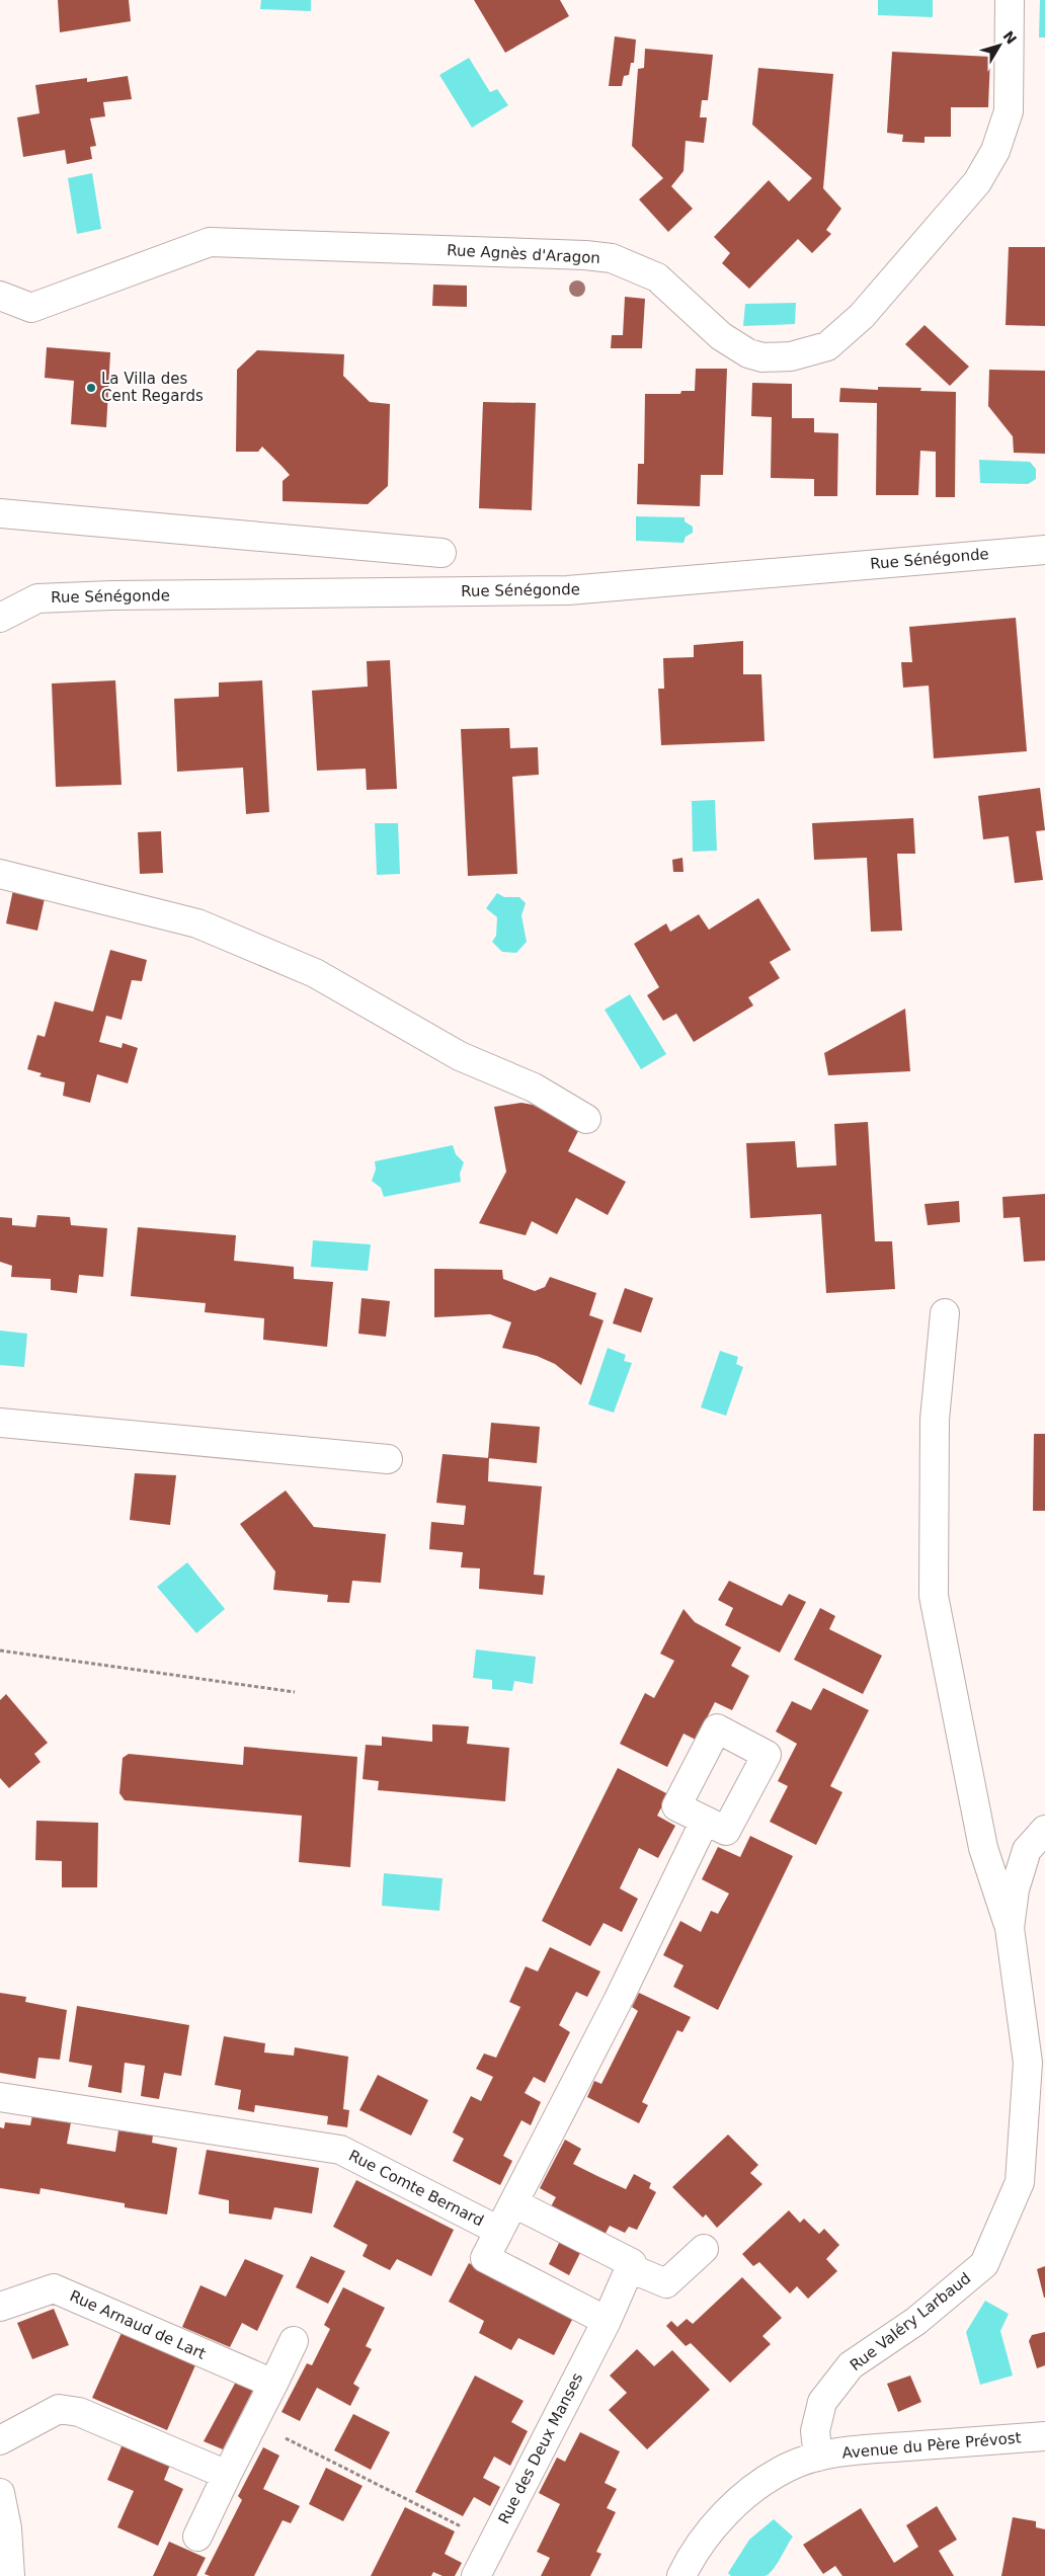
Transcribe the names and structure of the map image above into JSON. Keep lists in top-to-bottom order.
{
  "streets": {
    "street": [
      "Rue Agnès d'Aragon",
      "Rue Sénégonde",
      "Rue Comte Bernard",
      "Rue Valéry Larbaud",
      "Rue Arnaud de Lart",
      "Avenue du Père Prévost",
      "Rue des Deux Manses"
    ]
  },
  "crossings": [
    ["Rue Valéry Larbaud", "Avenue du Père Prévost"]
  ],
  "places": ["La Villa des Cent Regards"],
  "north": "top right"
}
